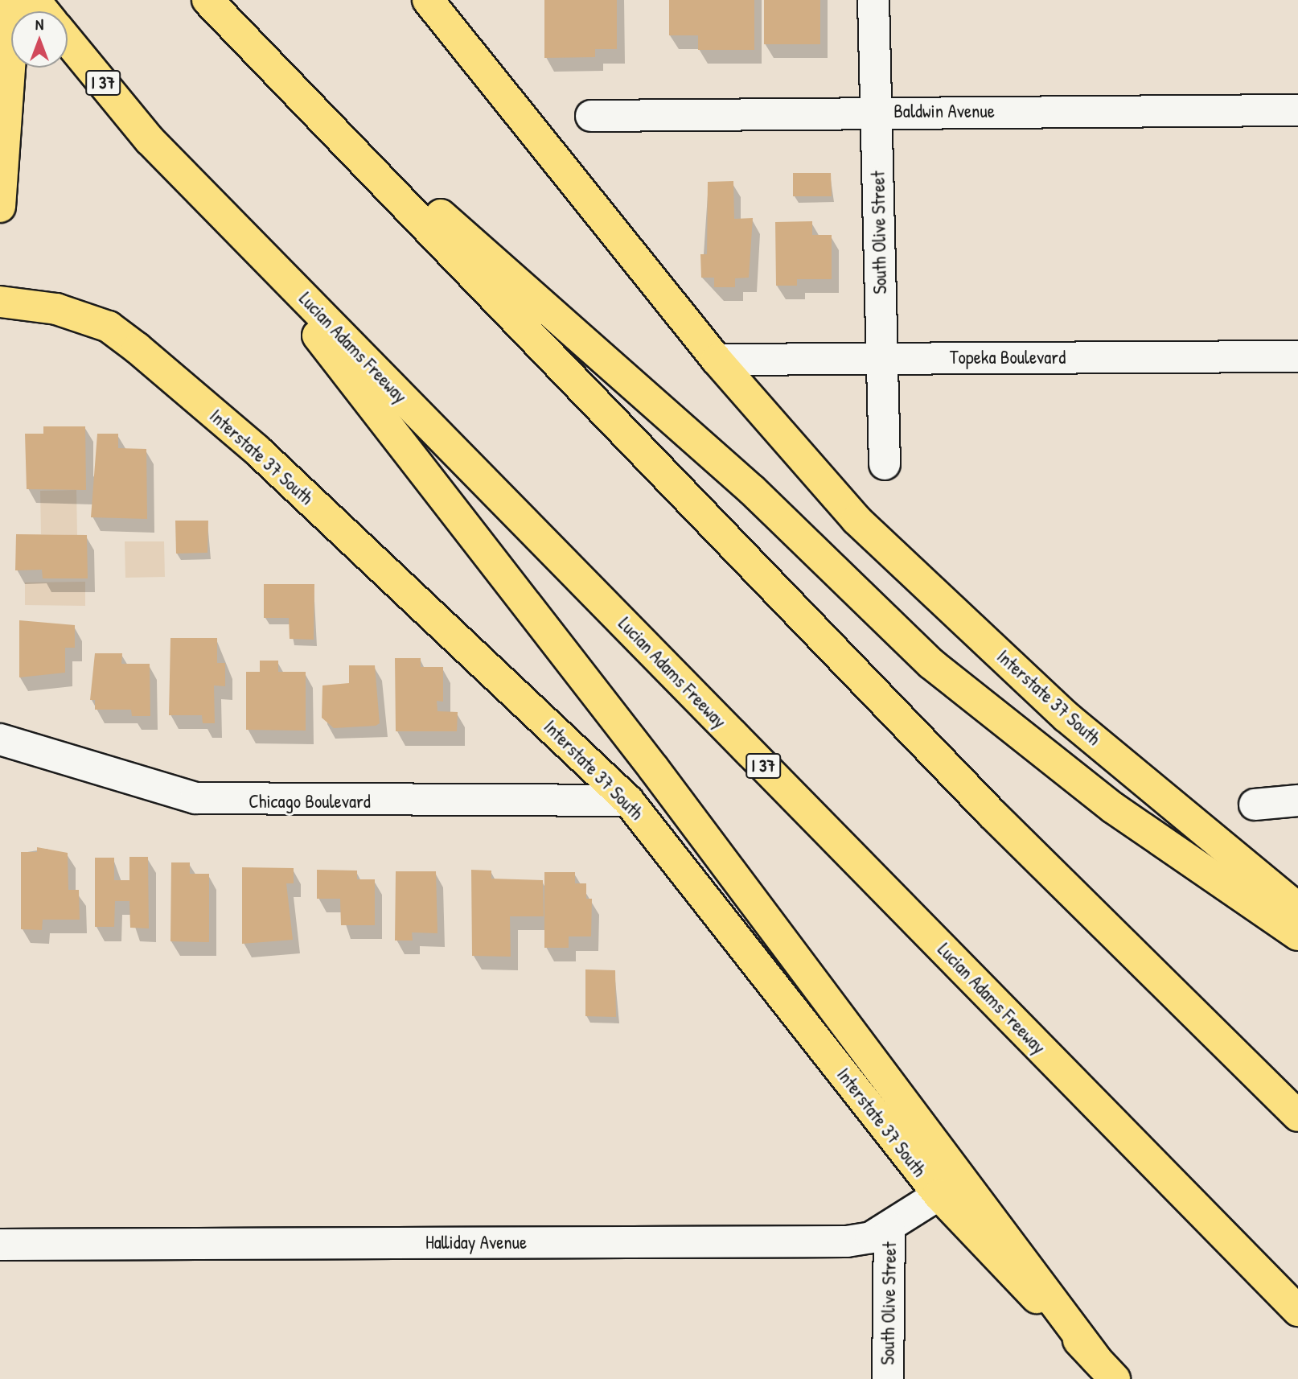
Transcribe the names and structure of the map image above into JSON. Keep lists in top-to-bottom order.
{
  "streets": {
    "main road": ["I 37", "Lucian Adams Freeway", "Interstate 37 South"],
    "street": [
      "Baldwin Avenue",
      "South Olive Street",
      "Topeka Boulevard",
      "Chicago Boulevard",
      "Halliday Avenue"
    ]
  },
  "crossings": [
    ["Baldwin Avenue", "South Olive Street"],
    ["South Olive Street", "Topeka Boulevard"],
    ["South Olive Street", "Halliday Avenue"],
    ["Topeka Boulevard", "Interstate 37 South"],
    ["Interstate 37 South", "Chicago Boulevard"],
    ["Interstate 37 South", "Halliday Avenue"]
  ],
  "north": "top"
}
